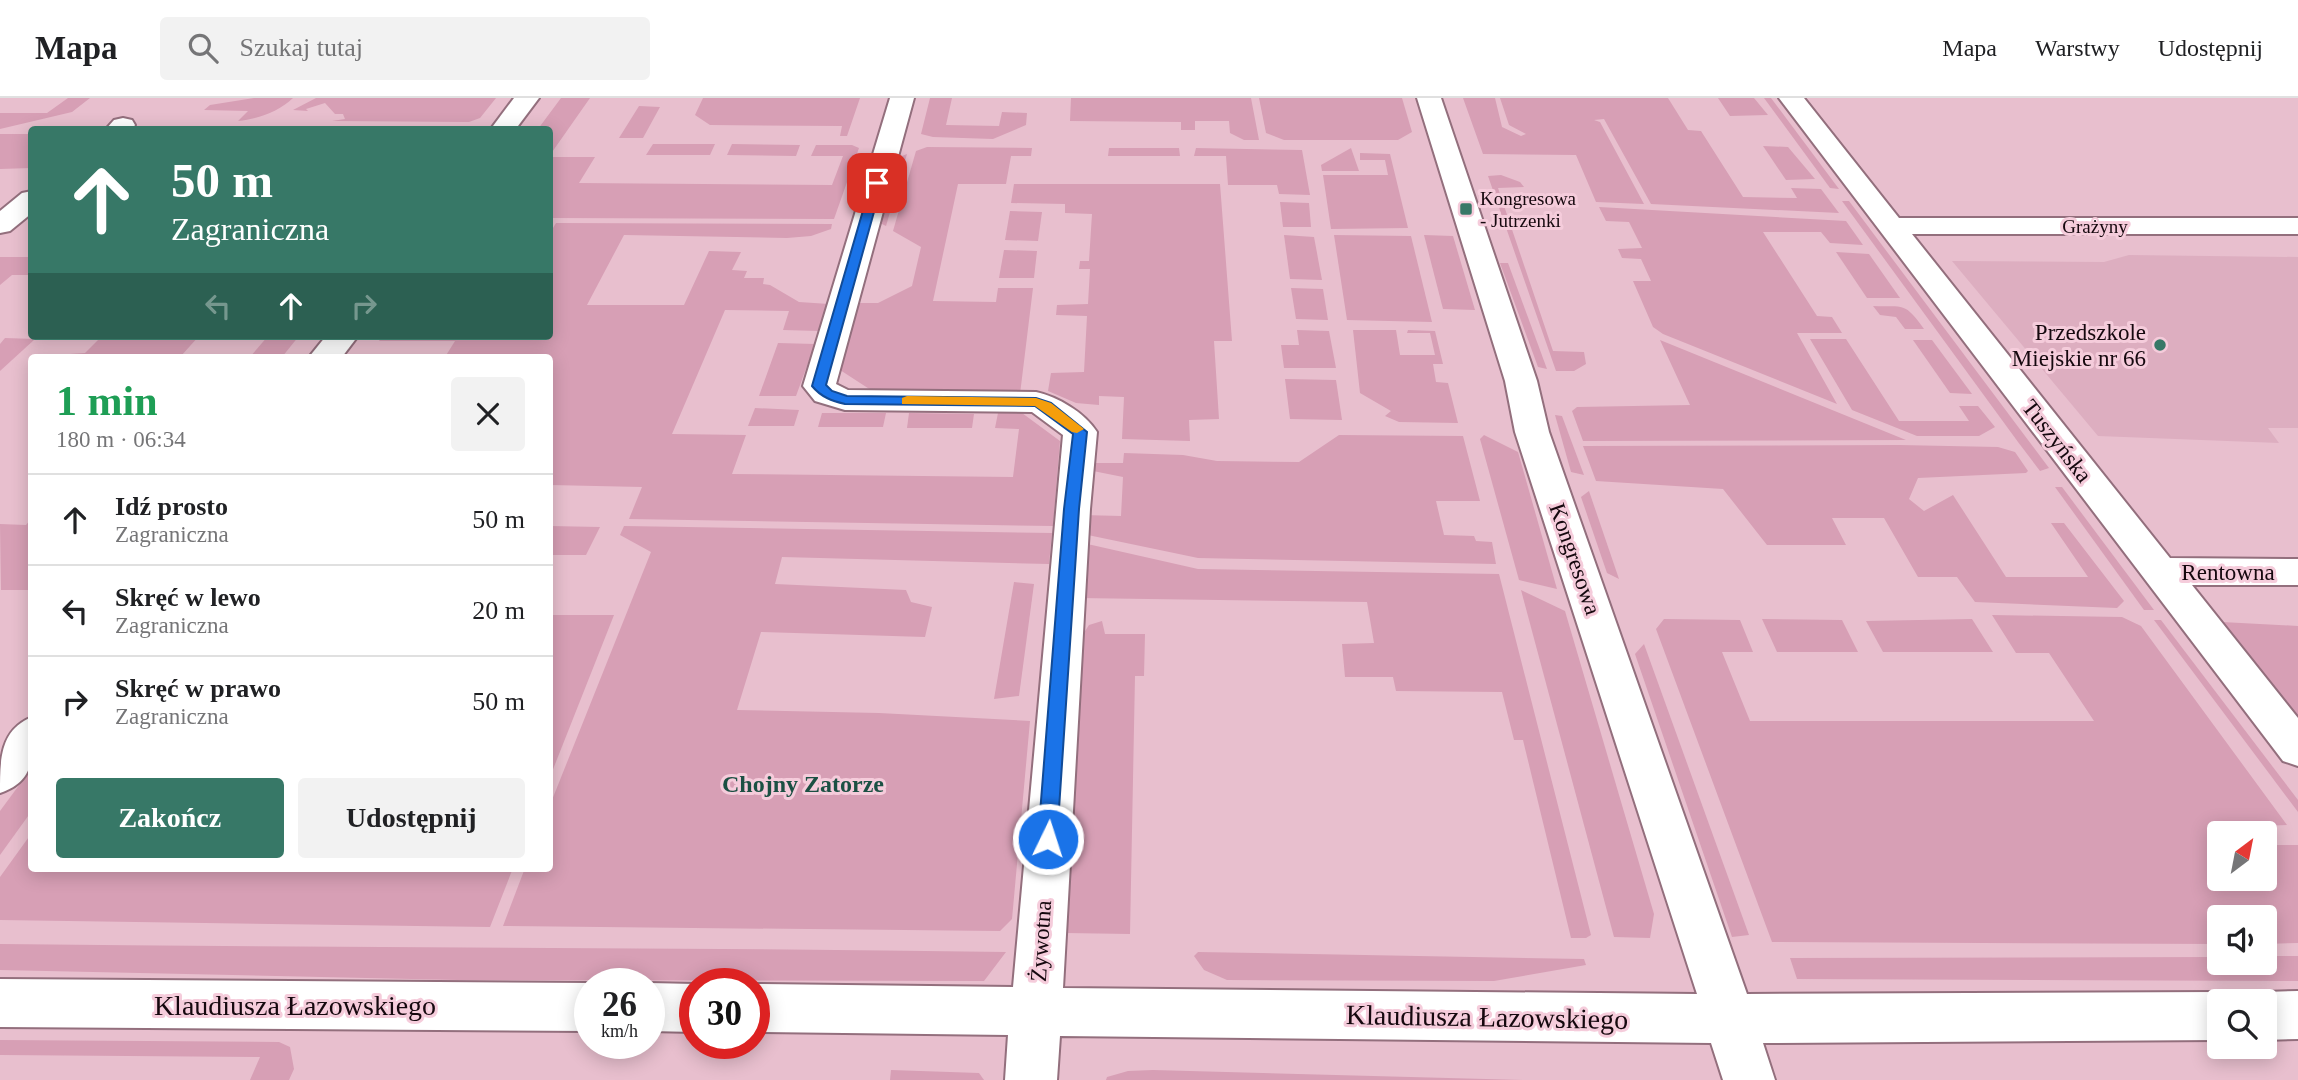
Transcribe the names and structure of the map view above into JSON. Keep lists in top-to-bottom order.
{
  "streets": {
    "street": [
      "Grażyny",
      "Tuszyńska",
      "Kongresowa",
      "Rentowna",
      "Żywotna",
      "Klaudiusza Łazowskiego"
    ]
  },
  "crossings": [
    ["Grażyny", "Tuszyńska"],
    ["Tuszyńska", "Rentowna"],
    ["Kongresowa", "Klaudiusza Łazowskiego"],
    ["Żywotna", "Klaudiusza Łazowskiego"]
  ],
  "districts": ["Chojny Zatorze"],
  "places": {
    "transit": ["Kongresowa - Jutrzenki"],
    "other": ["Przedszkole Miejskie nr 66"]
  },
  "north": "top right",
  "page": {
    "header": "Mapa",
    "search": "Szukaj tutaj",
    "nav": ["Mapa", "Warstwy", "Udostępnij"],
    "turn": ["50 m", "Zagraniczna"],
    "heading": ["1 min", "180 m · 06:34"],
    "list": [
      {
        "name": "Idź prosto",
        "note": "Zagraniczna",
        "value": "50 m"
      },
      {
        "name": "Skręć w lewo",
        "note": "Zagraniczna",
        "value": "20 m"
      },
      {
        "name": "Skręć w prawo",
        "note": "Zagraniczna",
        "value": "50 m"
      }
    ],
    "buttons": ["Zakończ", "Udostępnij"],
    "speed": "26 km/h",
    "limit": "30"
  }
}
